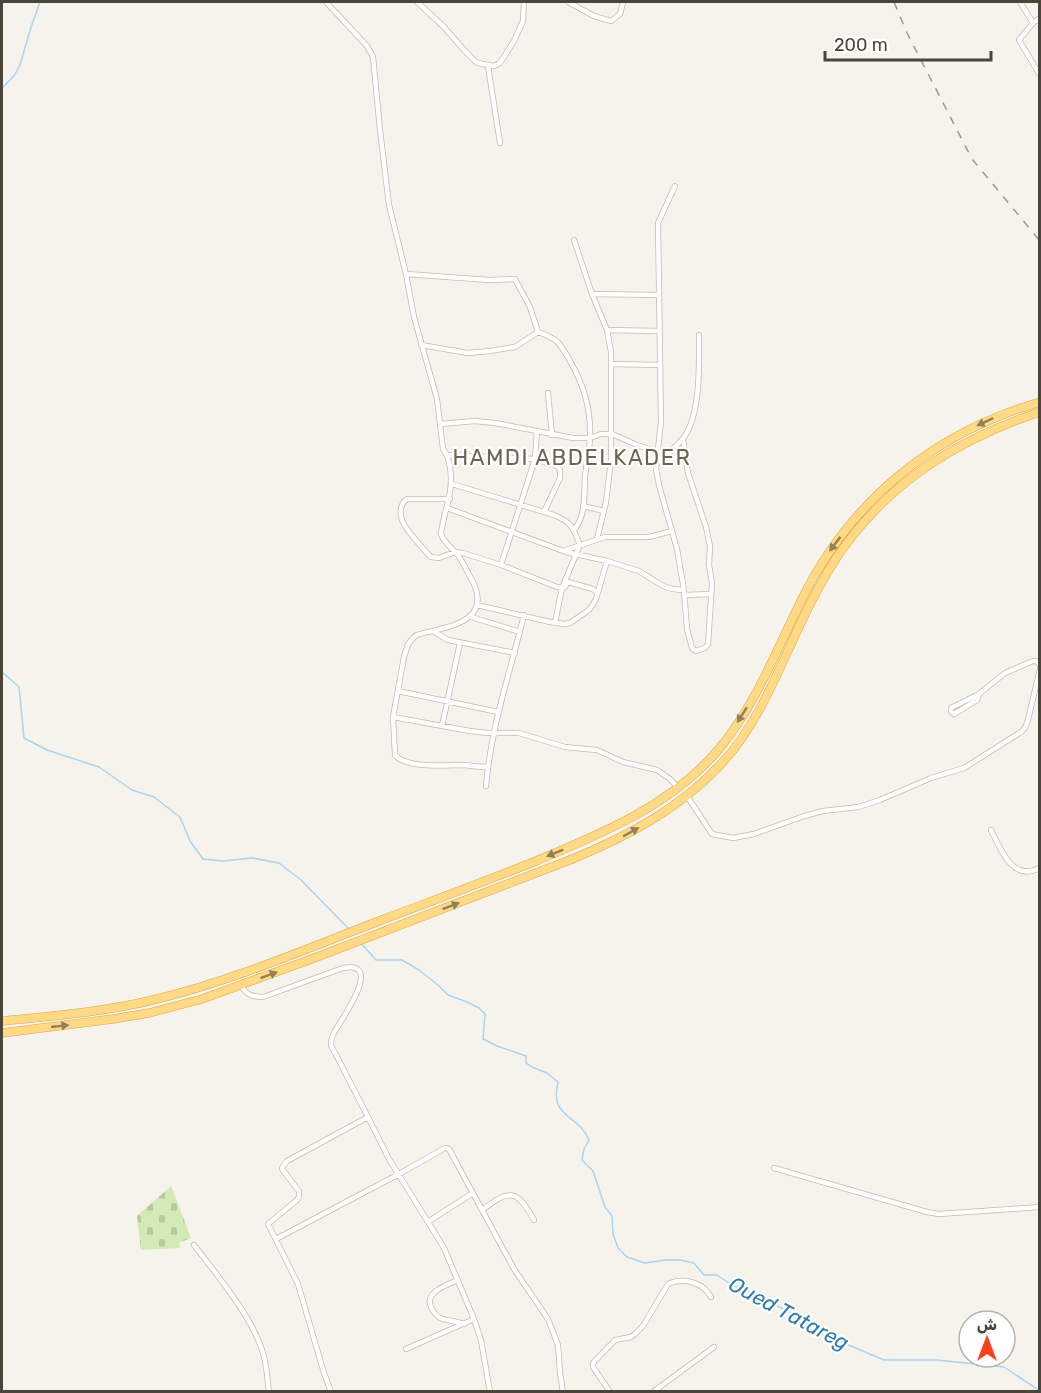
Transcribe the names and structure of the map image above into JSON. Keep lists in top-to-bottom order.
{
  "districts": ["HAMDI ABDELKADER"],
  "water": ["Oued Tatareg"],
  "scale_bar": "200 m",
  "north": "top"
}
